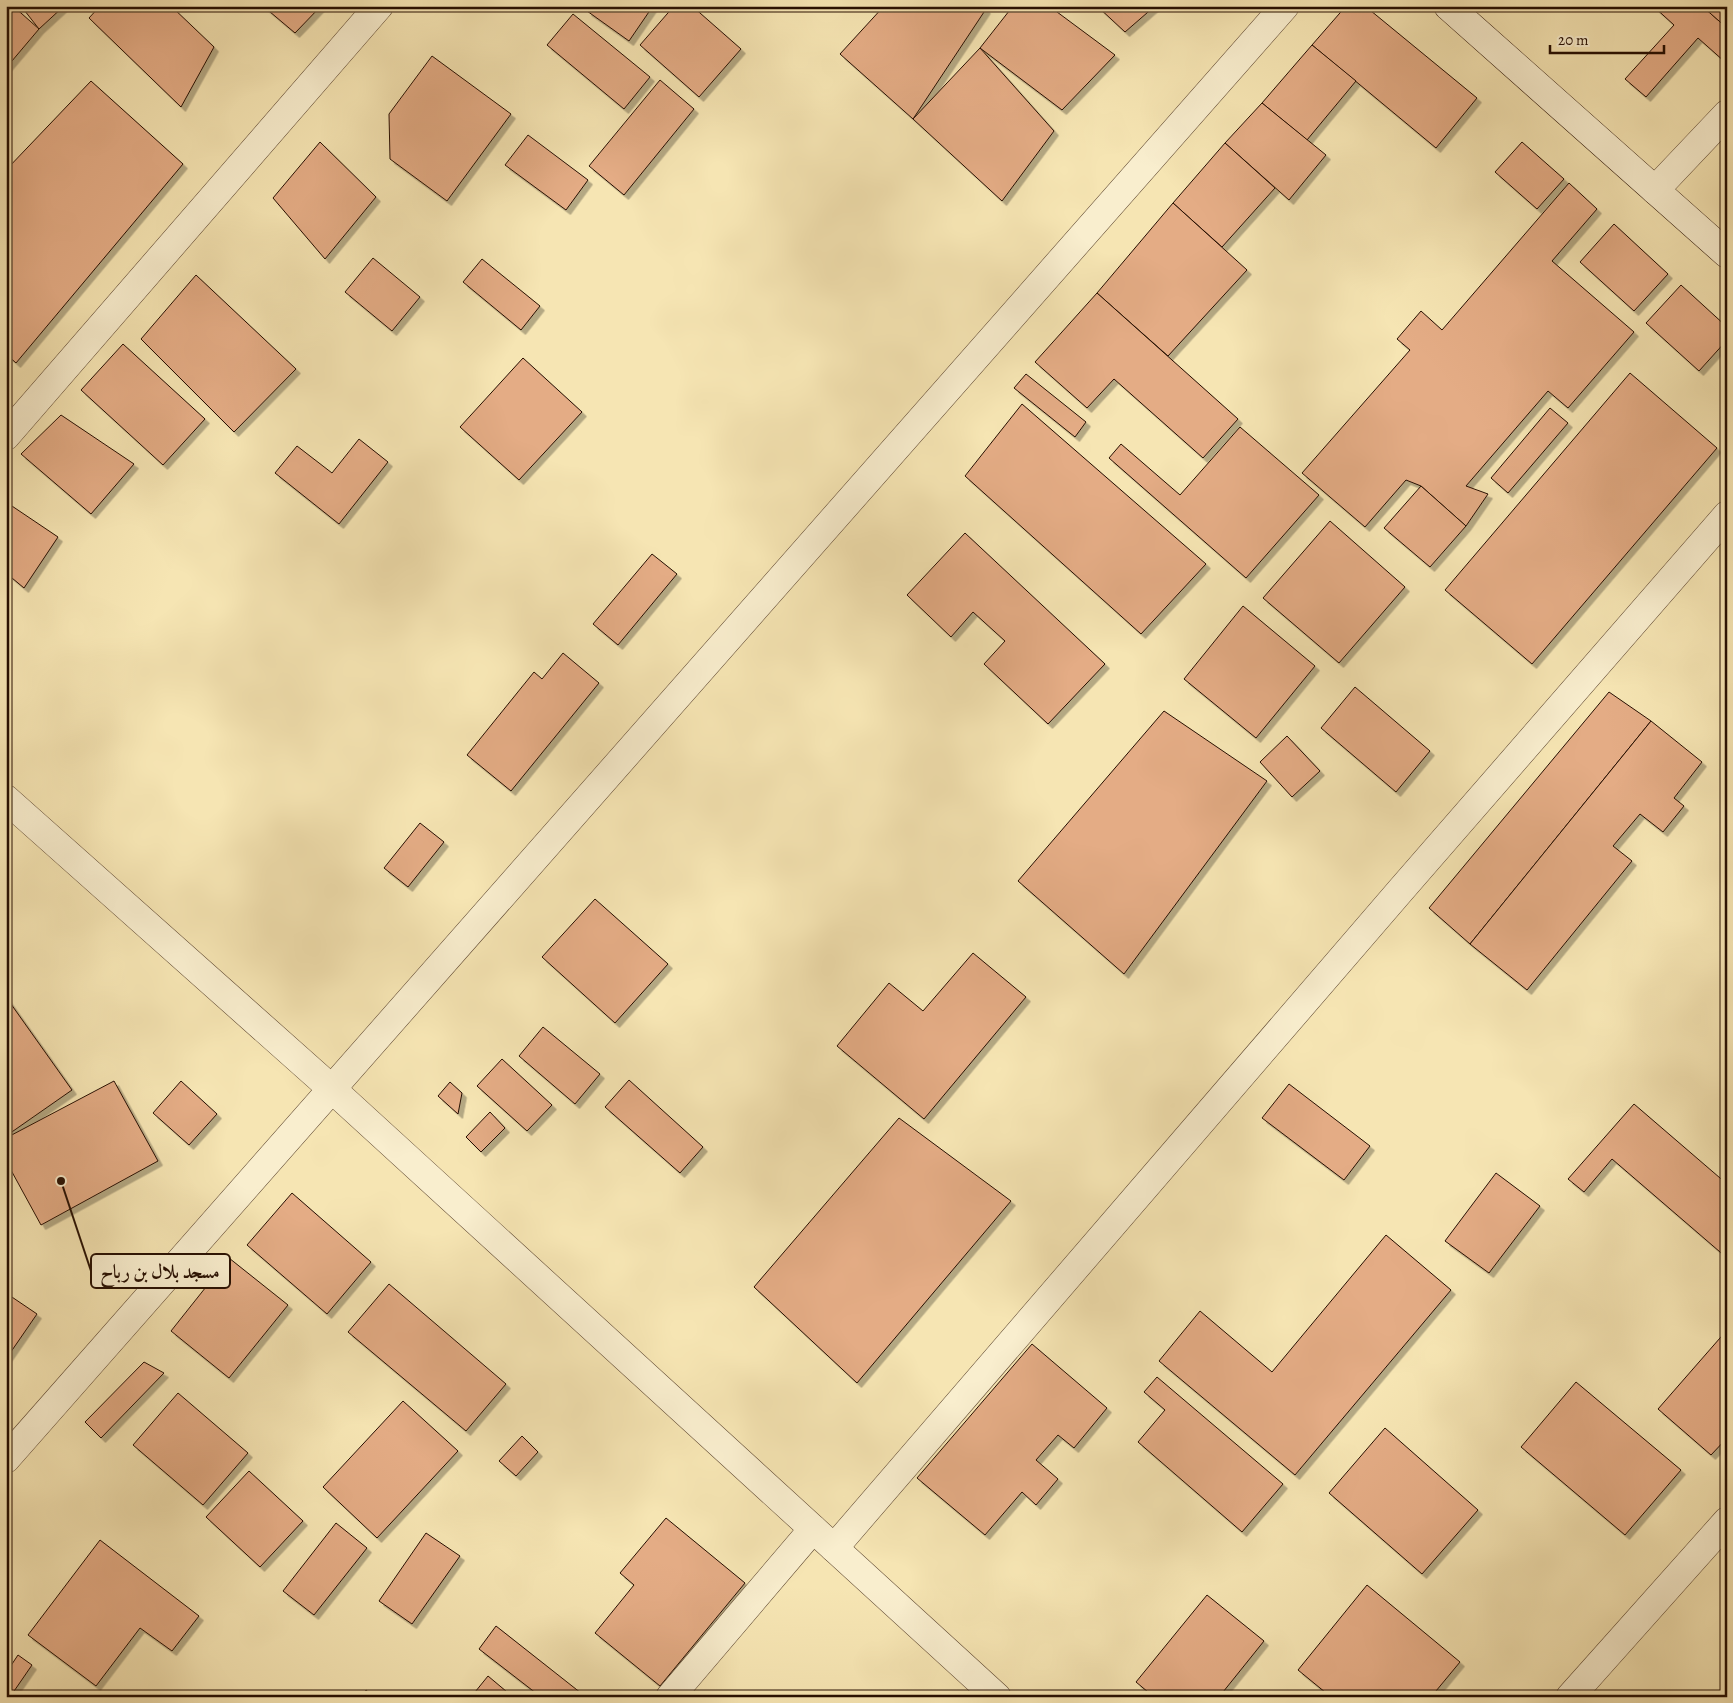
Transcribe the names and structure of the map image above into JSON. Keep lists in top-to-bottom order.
{
  "places": ["مسجد بلال بن رباح"],
  "scale_bar": "20 m"
}
